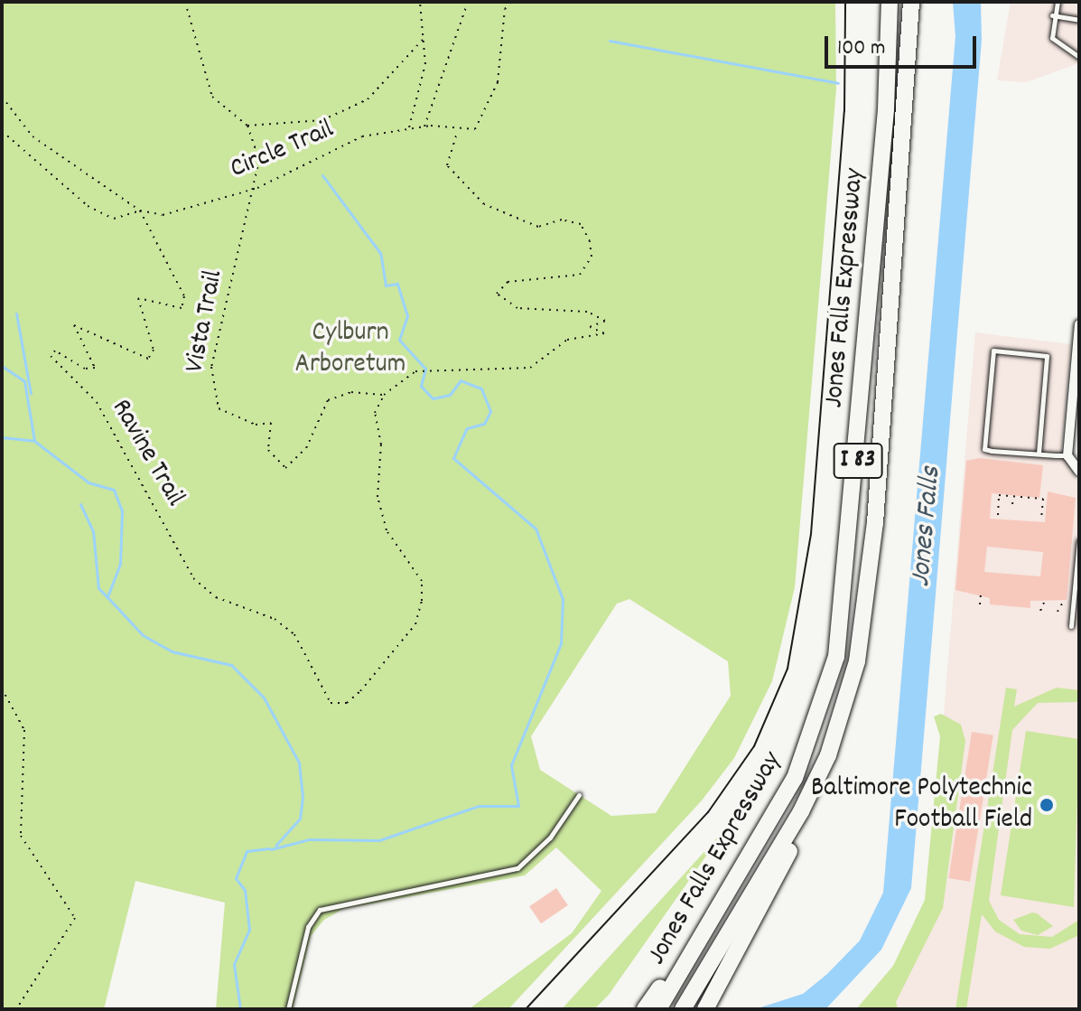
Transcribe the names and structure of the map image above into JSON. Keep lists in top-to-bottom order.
{
  "streets": {
    "highway": ["Jones Falls Expressway", "I 83"],
    "path": ["Circle Trail", "Vista Trail", "Ravine Trail"]
  },
  "crossings": [
    ["Circle Trail", "Vista Trail"],
    ["Circle Trail", "Ravine Trail"],
    ["Vista Trail", "Ravine Trail"]
  ],
  "water": ["Jones Falls"],
  "parks": ["Cylburn Arboretum"],
  "places": ["Baltimore Polytechnic Football Field"],
  "scale_bar": "100 m"
}
